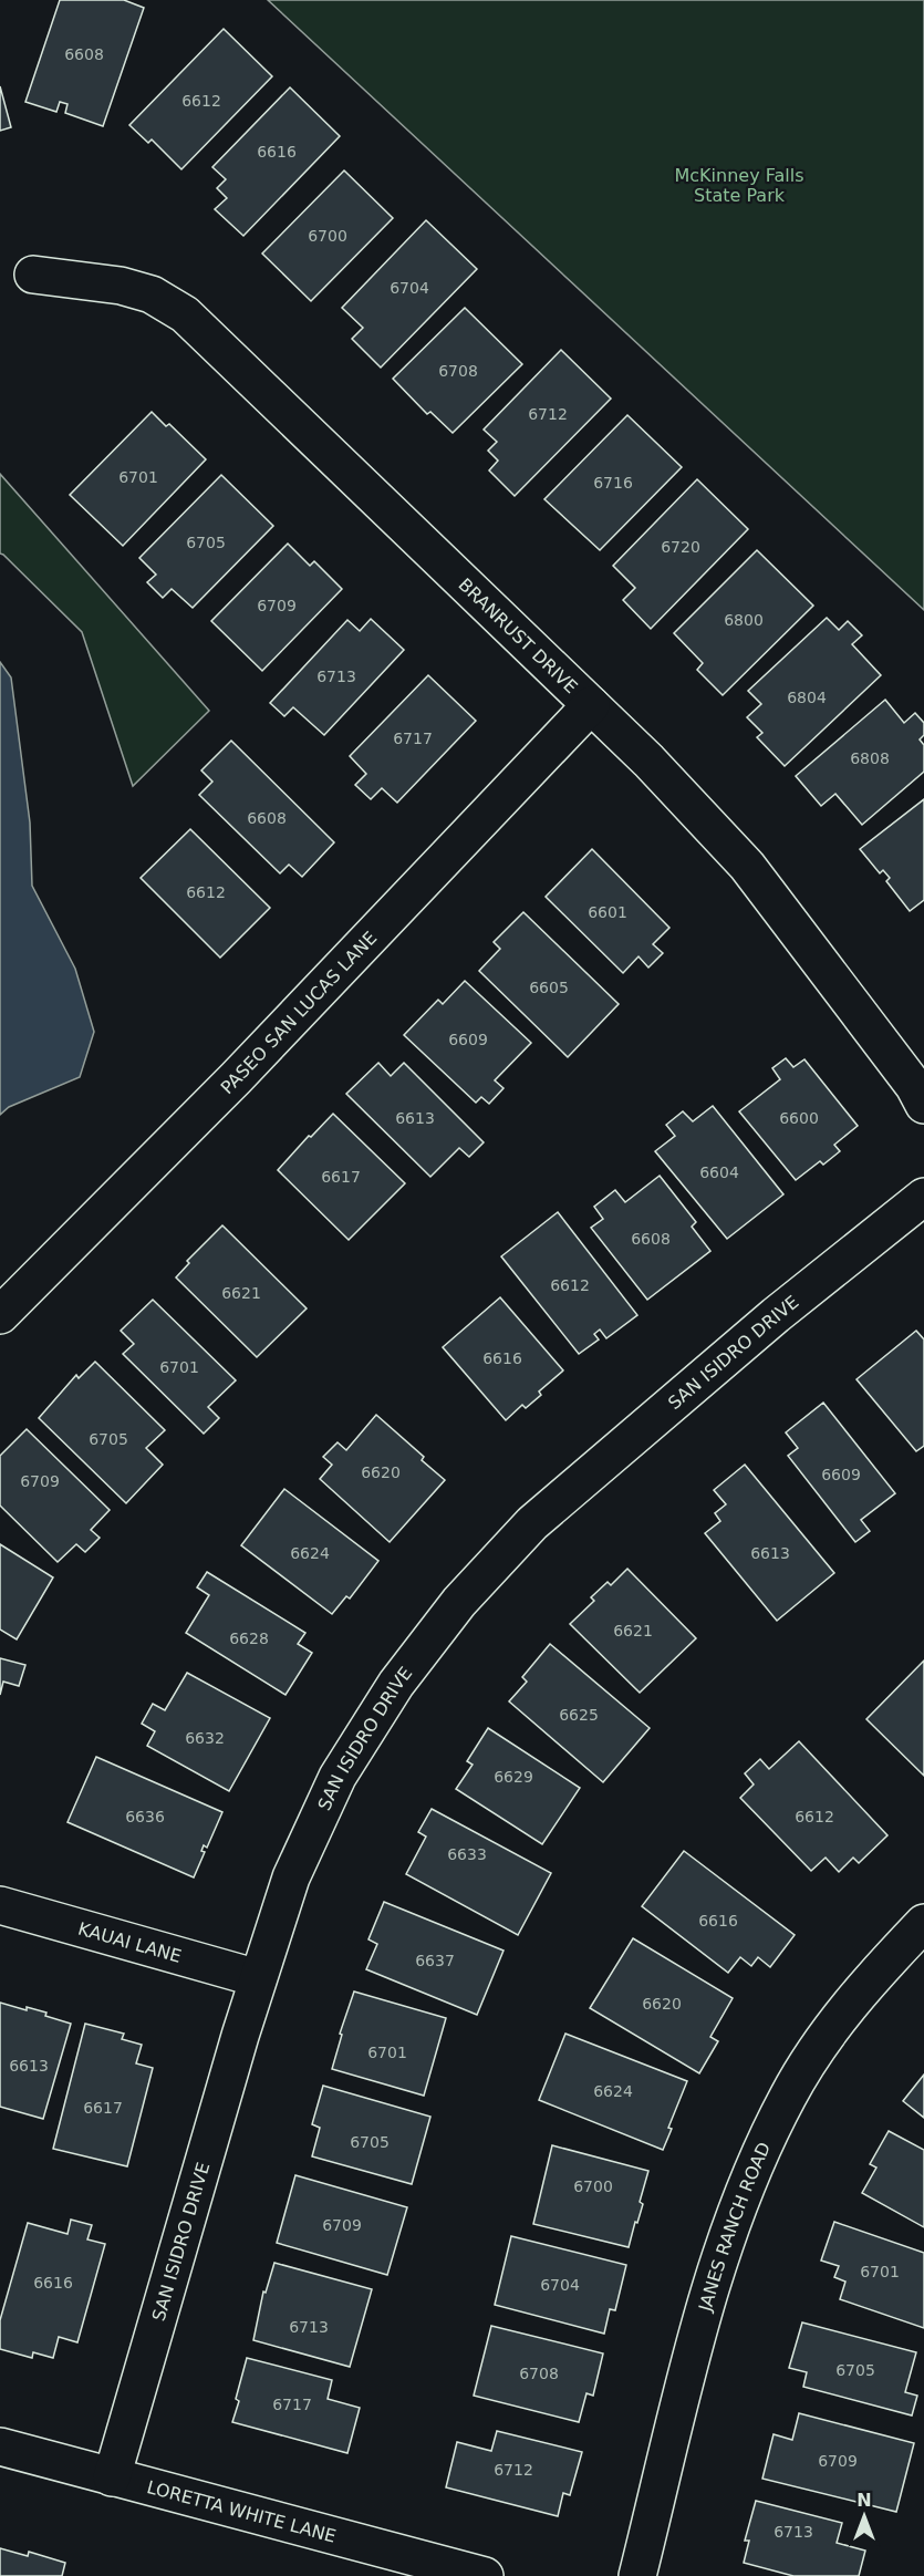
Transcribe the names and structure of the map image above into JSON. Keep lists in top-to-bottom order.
{
  "streets": {
    "street": [
      "BRANRUST DRIVE",
      "PASEO SAN LUCAS LANE",
      "SAN ISIDRO DRIVE",
      "KAUAI LANE",
      "JANES RANCH ROAD",
      "LORETTA WHITE LANE"
    ]
  },
  "crossings": [
    ["BRANRUST DRIVE", "PASEO SAN LUCAS LANE"],
    ["SAN ISIDRO DRIVE", "KAUAI LANE"],
    ["SAN ISIDRO DRIVE", "LORETTA WHITE LANE"]
  ],
  "parks": ["McKinney Falls State Park"],
  "house_numbers": [
    "6608",
    "6612",
    "6616",
    "6700",
    "6704",
    "6708",
    "6712",
    "6701",
    "6716",
    "6705",
    "6720",
    "6709",
    "6800",
    "6713",
    "6804",
    "6717",
    "6808",
    "6608",
    "6612",
    "6601",
    "6605",
    "6609",
    "6613",
    "6600",
    "6604",
    "6617",
    "6608",
    "6612",
    "6621",
    "6616",
    "6701",
    "6705",
    "6620",
    "6609",
    "6709",
    "6624",
    "6613",
    "6621",
    "6628",
    "6625",
    "6632",
    "6629",
    "6636",
    "6612",
    "6633",
    "6616",
    "6637",
    "6620",
    "6701",
    "6613",
    "6624",
    "6617",
    "6705",
    "6700",
    "6709",
    "6701",
    "6616",
    "6704",
    "6713",
    "6705",
    "6708",
    "6717",
    "6709",
    "6712",
    "6713"
  ],
  "north": "top"
}
